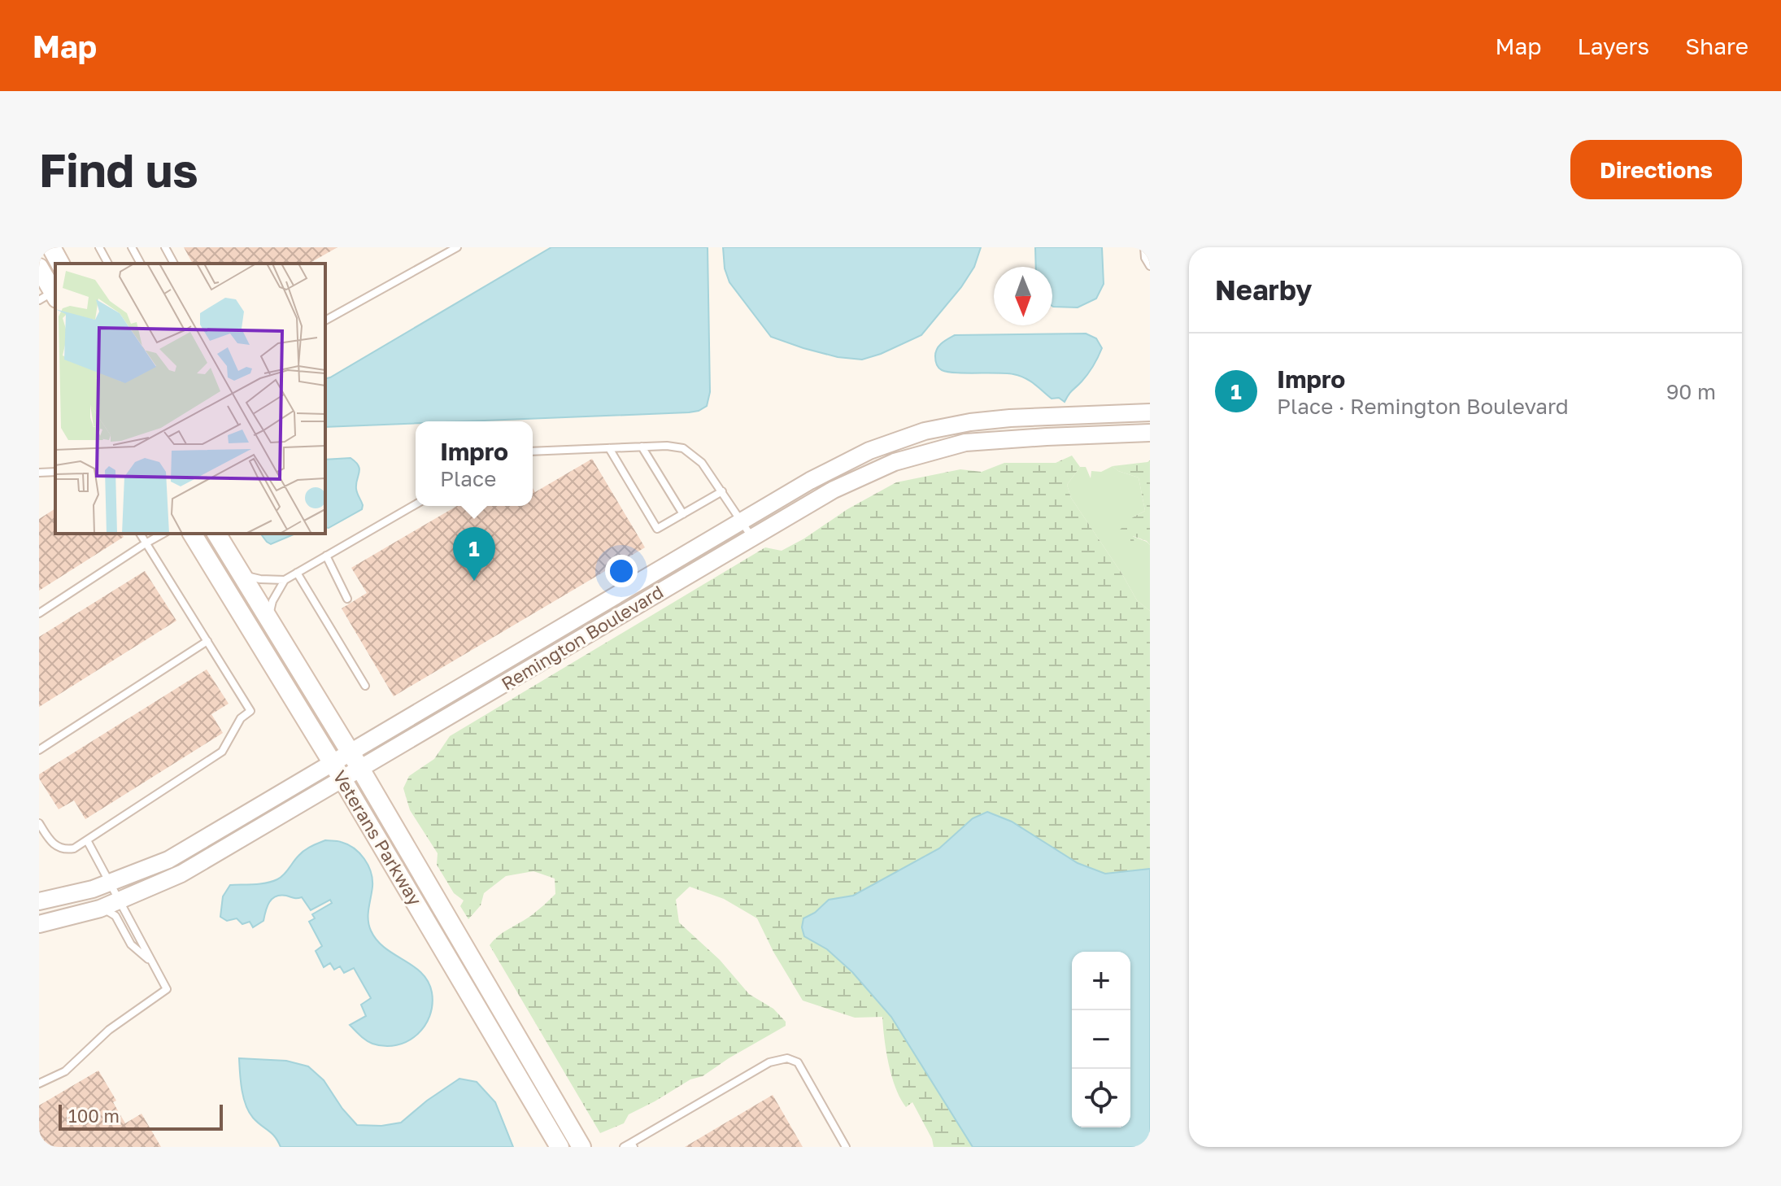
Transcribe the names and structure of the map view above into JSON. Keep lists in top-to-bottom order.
{
  "streets": {
    "main road": ["Veterans Parkway"],
    "street": ["Remington Boulevard"]
  },
  "crossings": [
    ["Remington Boulevard", "Veterans Parkway"]
  ],
  "scale_bar": "100 m",
  "north": "bottom",
  "page": {
    "header": "Map",
    "nav": ["Map", "Layers", "Share"],
    "buttons": "Directions",
    "title": "Find us",
    "heading": "Nearby",
    "list": [
      {
        "mark": "1",
        "name": "Impro",
        "note": "Place · Remington Boulevard",
        "value": "90 m"
      }
    ],
    "popup": ["Impro", "Place"],
    "pins": "1",
    "map_buttons": ["+", "−"],
    "scale": "100 m"
  }
}
